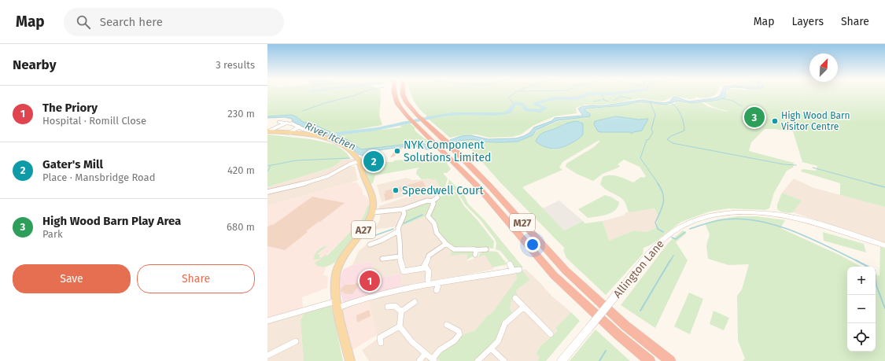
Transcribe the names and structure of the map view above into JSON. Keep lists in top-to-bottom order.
{
  "streets": {
    "highway": ["M27"],
    "main road": ["A27"],
    "street": ["Allington Lane"]
  },
  "water": ["River Itchen"],
  "places": ["High Wood Barn Visitor Centre", "NYK Component Solutions Limited", "Speedwell Court"],
  "north": "top right",
  "page": {
    "header": "Map",
    "search": "Search here",
    "nav": ["Map", "Layers", "Share"],
    "heading": ["Nearby", "3 results"],
    "list": [
      {
        "mark": "1",
        "name": "The Priory",
        "note": "Hospital · Romill Close",
        "value": "230 m"
      },
      {
        "mark": "2",
        "name": "Gater's Mill",
        "note": "Place · Mansbridge Road",
        "value": "420 m"
      },
      {
        "mark": "3",
        "name": "High Wood Barn Play Area",
        "note": "Park",
        "value": "680 m"
      }
    ],
    "pins": ["3", "2", "1"],
    "buttons": ["Save", "Share"],
    "map_buttons": ["+", "−"]
  }
}
